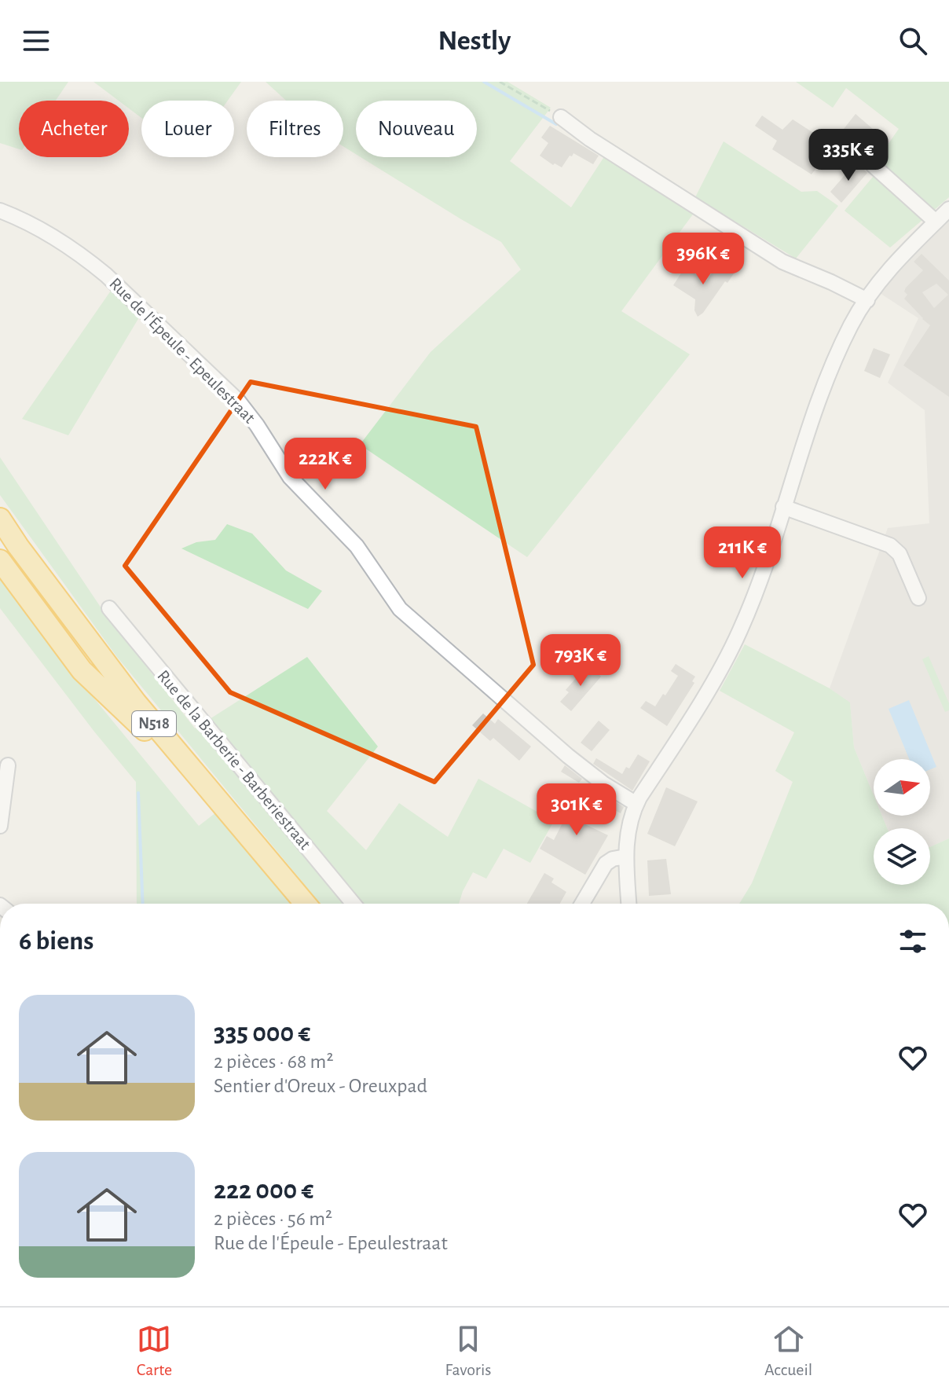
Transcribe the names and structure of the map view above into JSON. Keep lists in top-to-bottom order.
{
  "streets": {
    "highway": ["N518"],
    "street": ["Rue de l'Épeule - Epeulestraat", "Rue de la Barberie - Barberiestraat"]
  },
  "north": "right",
  "page": {
    "header": "Nestly",
    "chip": [
      "Acheter",
      "Louer",
      "Filtres",
      "Nouveau"
    ],
    "price": [
      "335K €",
      "396K €",
      "222K €",
      "211K €",
      "793K €",
      "301K €"
    ],
    "heading": "6 biens",
    "list": [
      {
        "name": "335 000 €",
        "note": "2 pièces · 68 m² · Sentier d'Oreux - Oreuxpad"
      },
      {
        "name": "222 000 €",
        "note": "2 pièces · 56 m² · Rue de l'Épeule - Epeulestraat"
      }
    ],
    "tabs": ["Carte", "Favoris", "Accueil"]
  }
}
